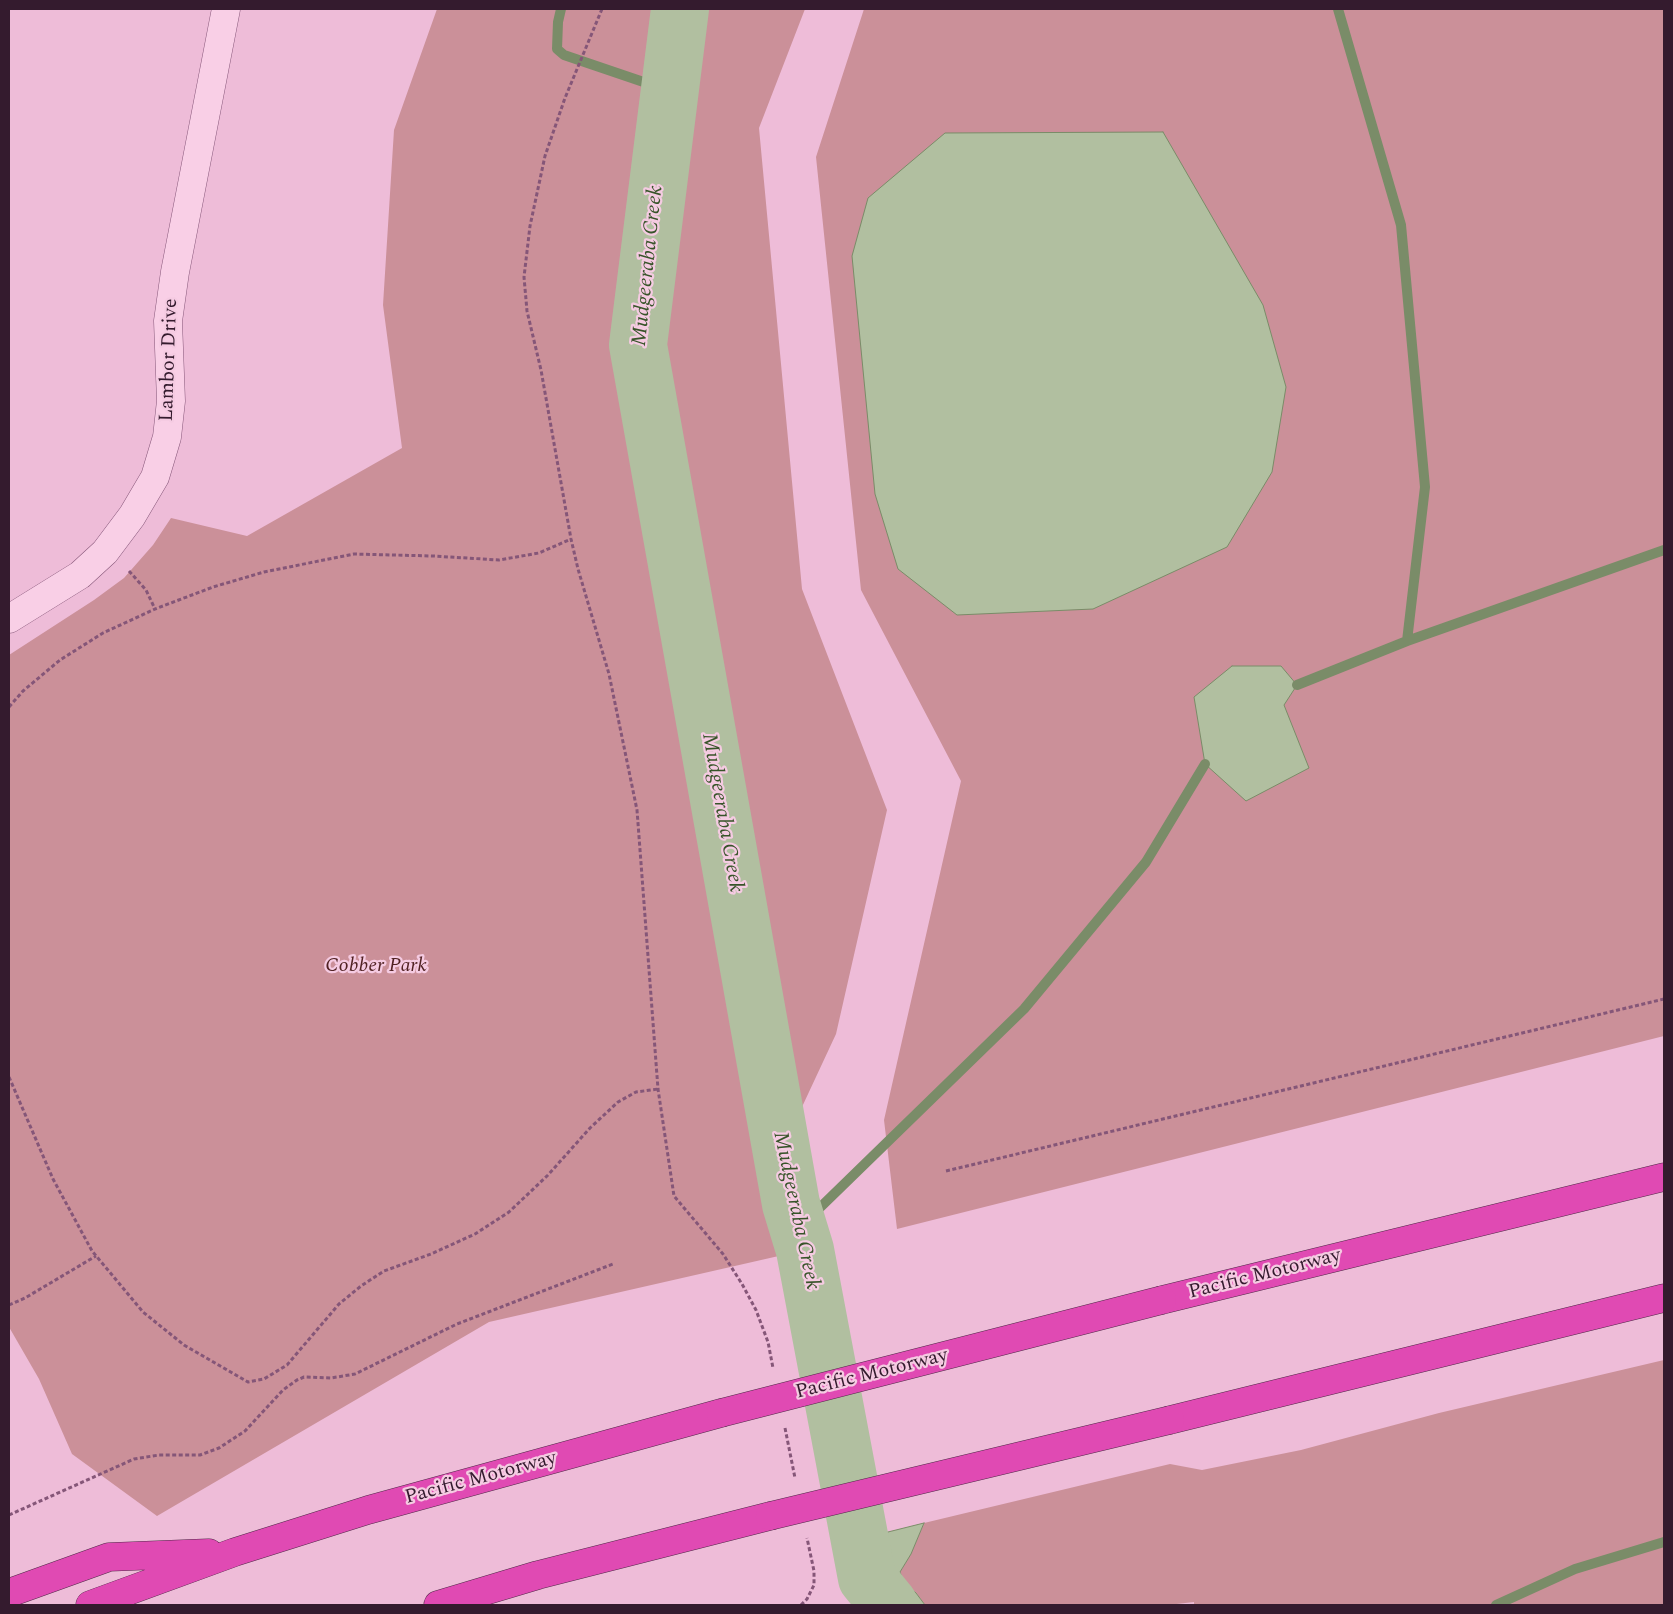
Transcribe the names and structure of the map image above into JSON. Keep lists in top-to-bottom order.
{
  "streets": {
    "highway": ["Pacific Motorway"],
    "street": ["Lambor Drive"]
  },
  "water": ["Mudgeeraba Creek"],
  "parks": ["Cobber Park"]
}
